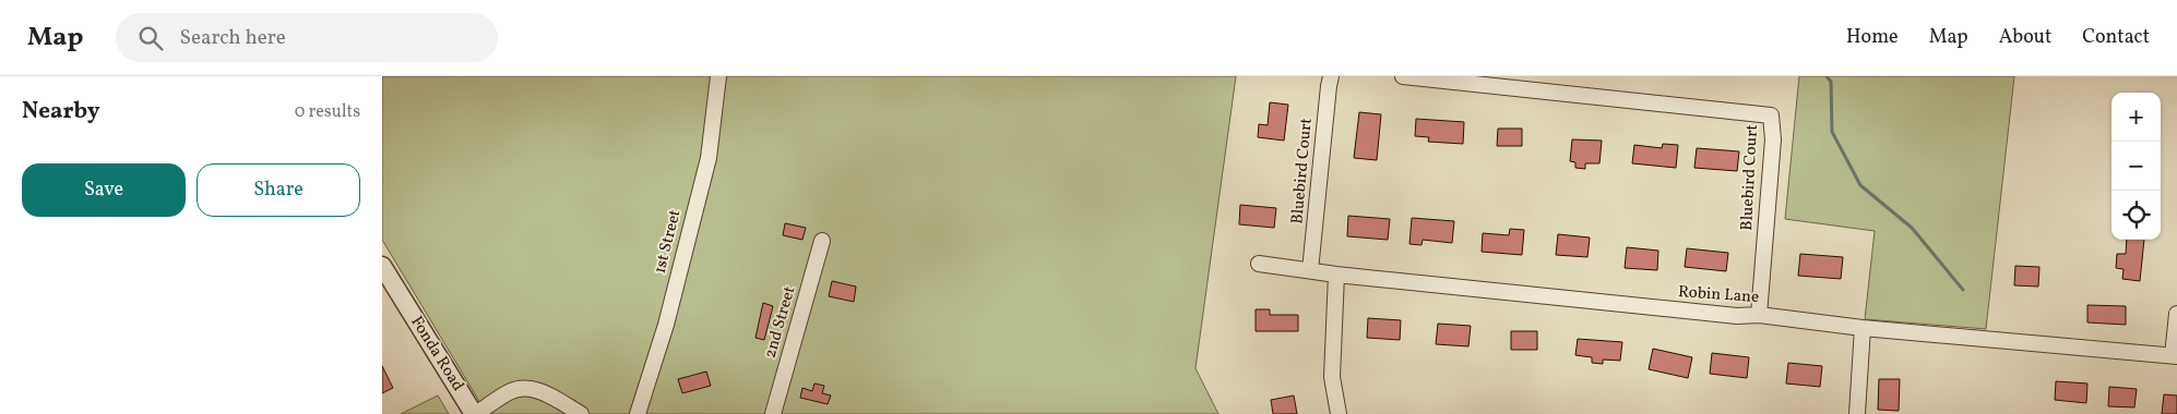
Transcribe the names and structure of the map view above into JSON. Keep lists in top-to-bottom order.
{
  "streets": {
    "street": [
      "Bluebird Court",
      "1st Street",
      "Robin Lane",
      "2nd Street",
      "Fonda Road"
    ]
  },
  "crossings": [
    ["Bluebird Court", "Robin Lane"]
  ],
  "page": {
    "header": "Map",
    "search": "Search here",
    "nav": [
      "Home",
      "Map",
      "About",
      "Contact"
    ],
    "heading": ["Nearby", "0 results"],
    "map_buttons": ["+", "−"],
    "buttons": ["Save", "Share"]
  }
}
